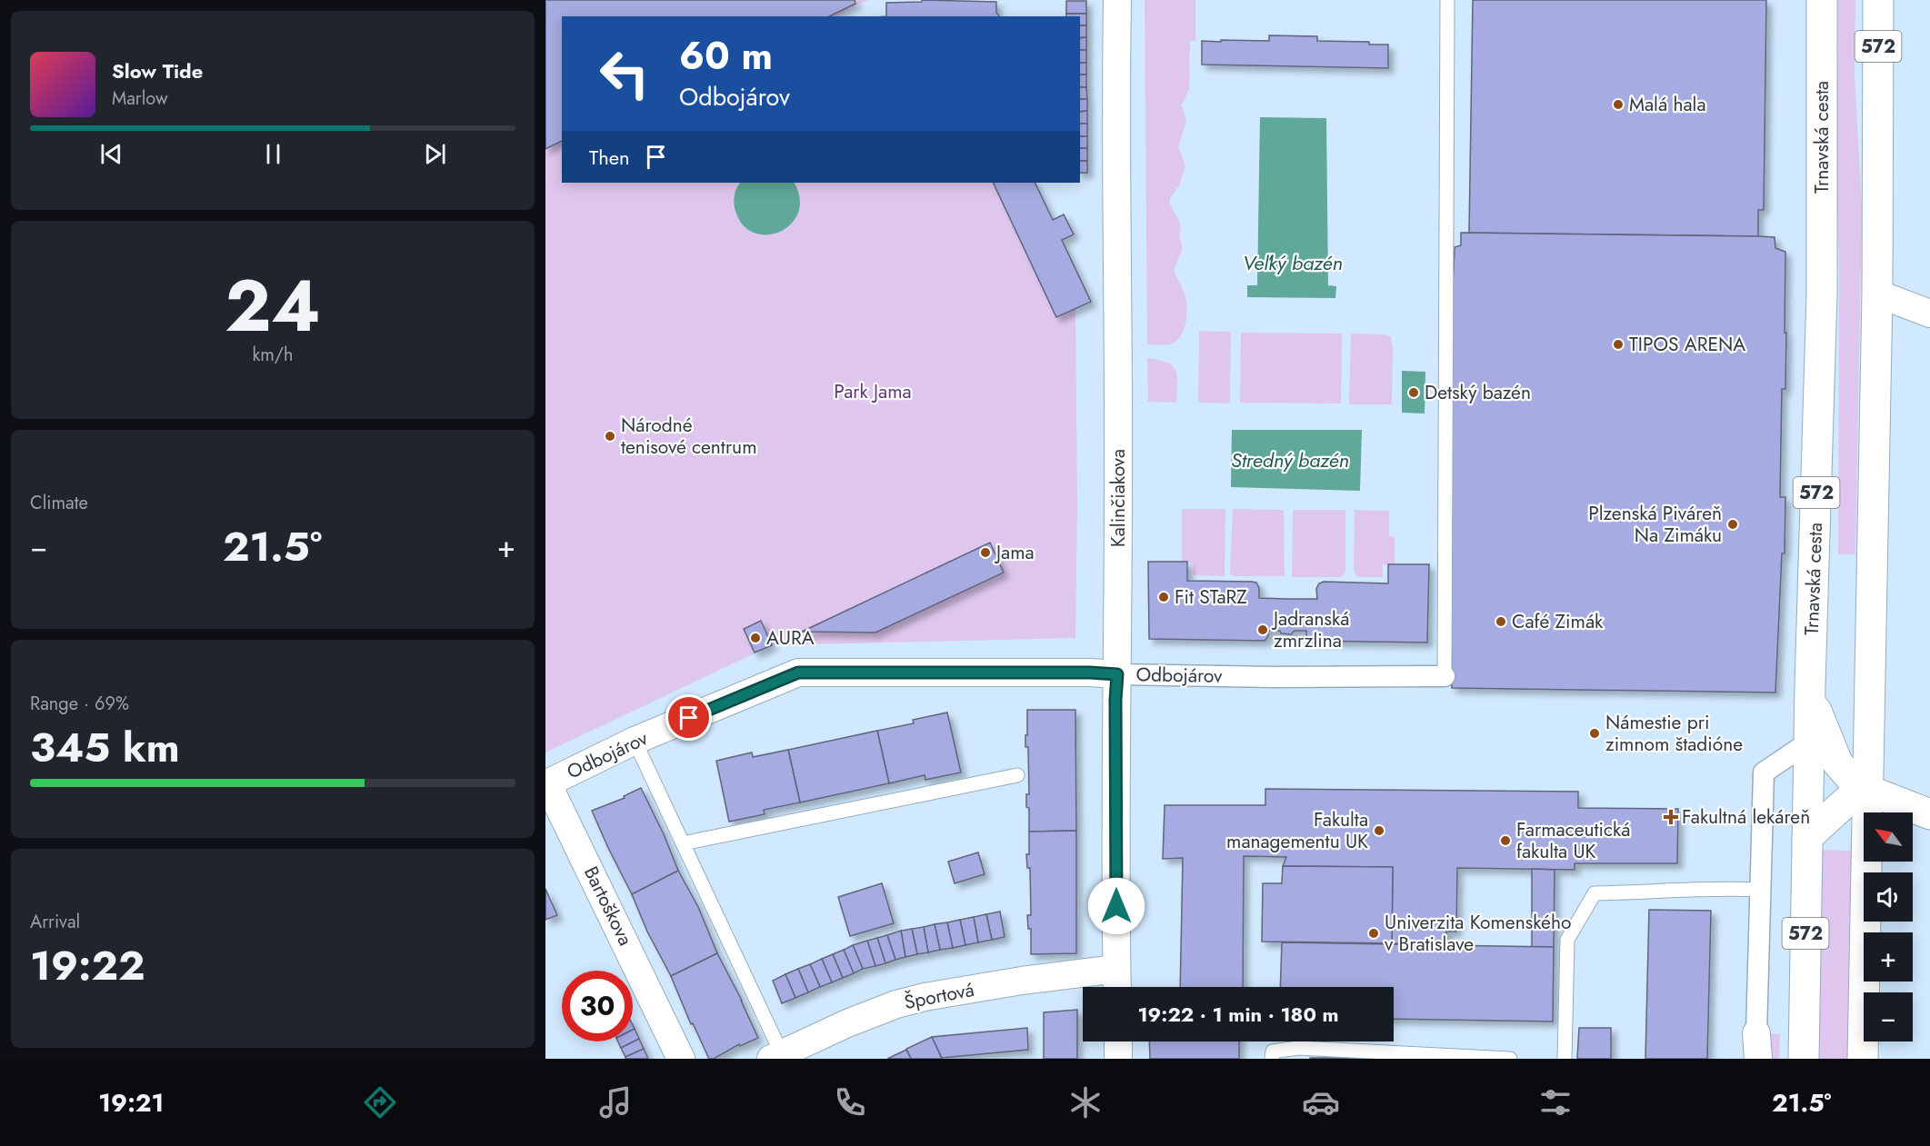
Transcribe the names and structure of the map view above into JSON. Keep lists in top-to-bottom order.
{
  "streets": {
    "main road": ["572", "Trnavská cesta"],
    "street": [
      "Kalinčiakova",
      "Odbojárov",
      "Bartoškova",
      "Športová"
    ]
  },
  "crossings": [
    ["572", "Trnavská cesta"],
    ["Kalinčiakova", "Odbojárov"],
    ["Kalinčiakova", "Športová"],
    ["Odbojárov", "Bartoškova"]
  ],
  "water": ["Veľký bazén", "Stredný bazén"],
  "parks": ["Park Jama"],
  "places": {
    "other": [
      "Malá hala",
      "TIPOS ARENA",
      "Detský bazén",
      "Národné tenisové centrum",
      "Plzenská Piváreň Na Zimáku",
      "Jama",
      "Fit STaRZ",
      "Café Zimák",
      "Jadranská zmrzlina",
      "AURA",
      "Námestie pri zimnom štadióne",
      "Fakulta managementu UK",
      "Farmaceutická fakulta UK",
      "Univerzita Komenského v Bratislave"
    ],
    "health": ["Fakultná lekáreň"]
  },
  "north": "top left",
  "page": {
    "turn": ["60 m", "Odbojárov"],
    "song": ["Slow Tide", "Marlow"],
    "then": "Then",
    "tile": [
      ["24", "km/h"],
      "Climate",
      ["Range · 69%", "345 km"],
      ["Arrival", "19:22"]
    ],
    "heat": ["−", "21.5°", "+"],
    "map_buttons": ["+", "−"],
    "limit": "30",
    "trip": "19:22 · 1 min · 180 m",
    "tabs": ["19:21", "21.5°"]
  }
}
